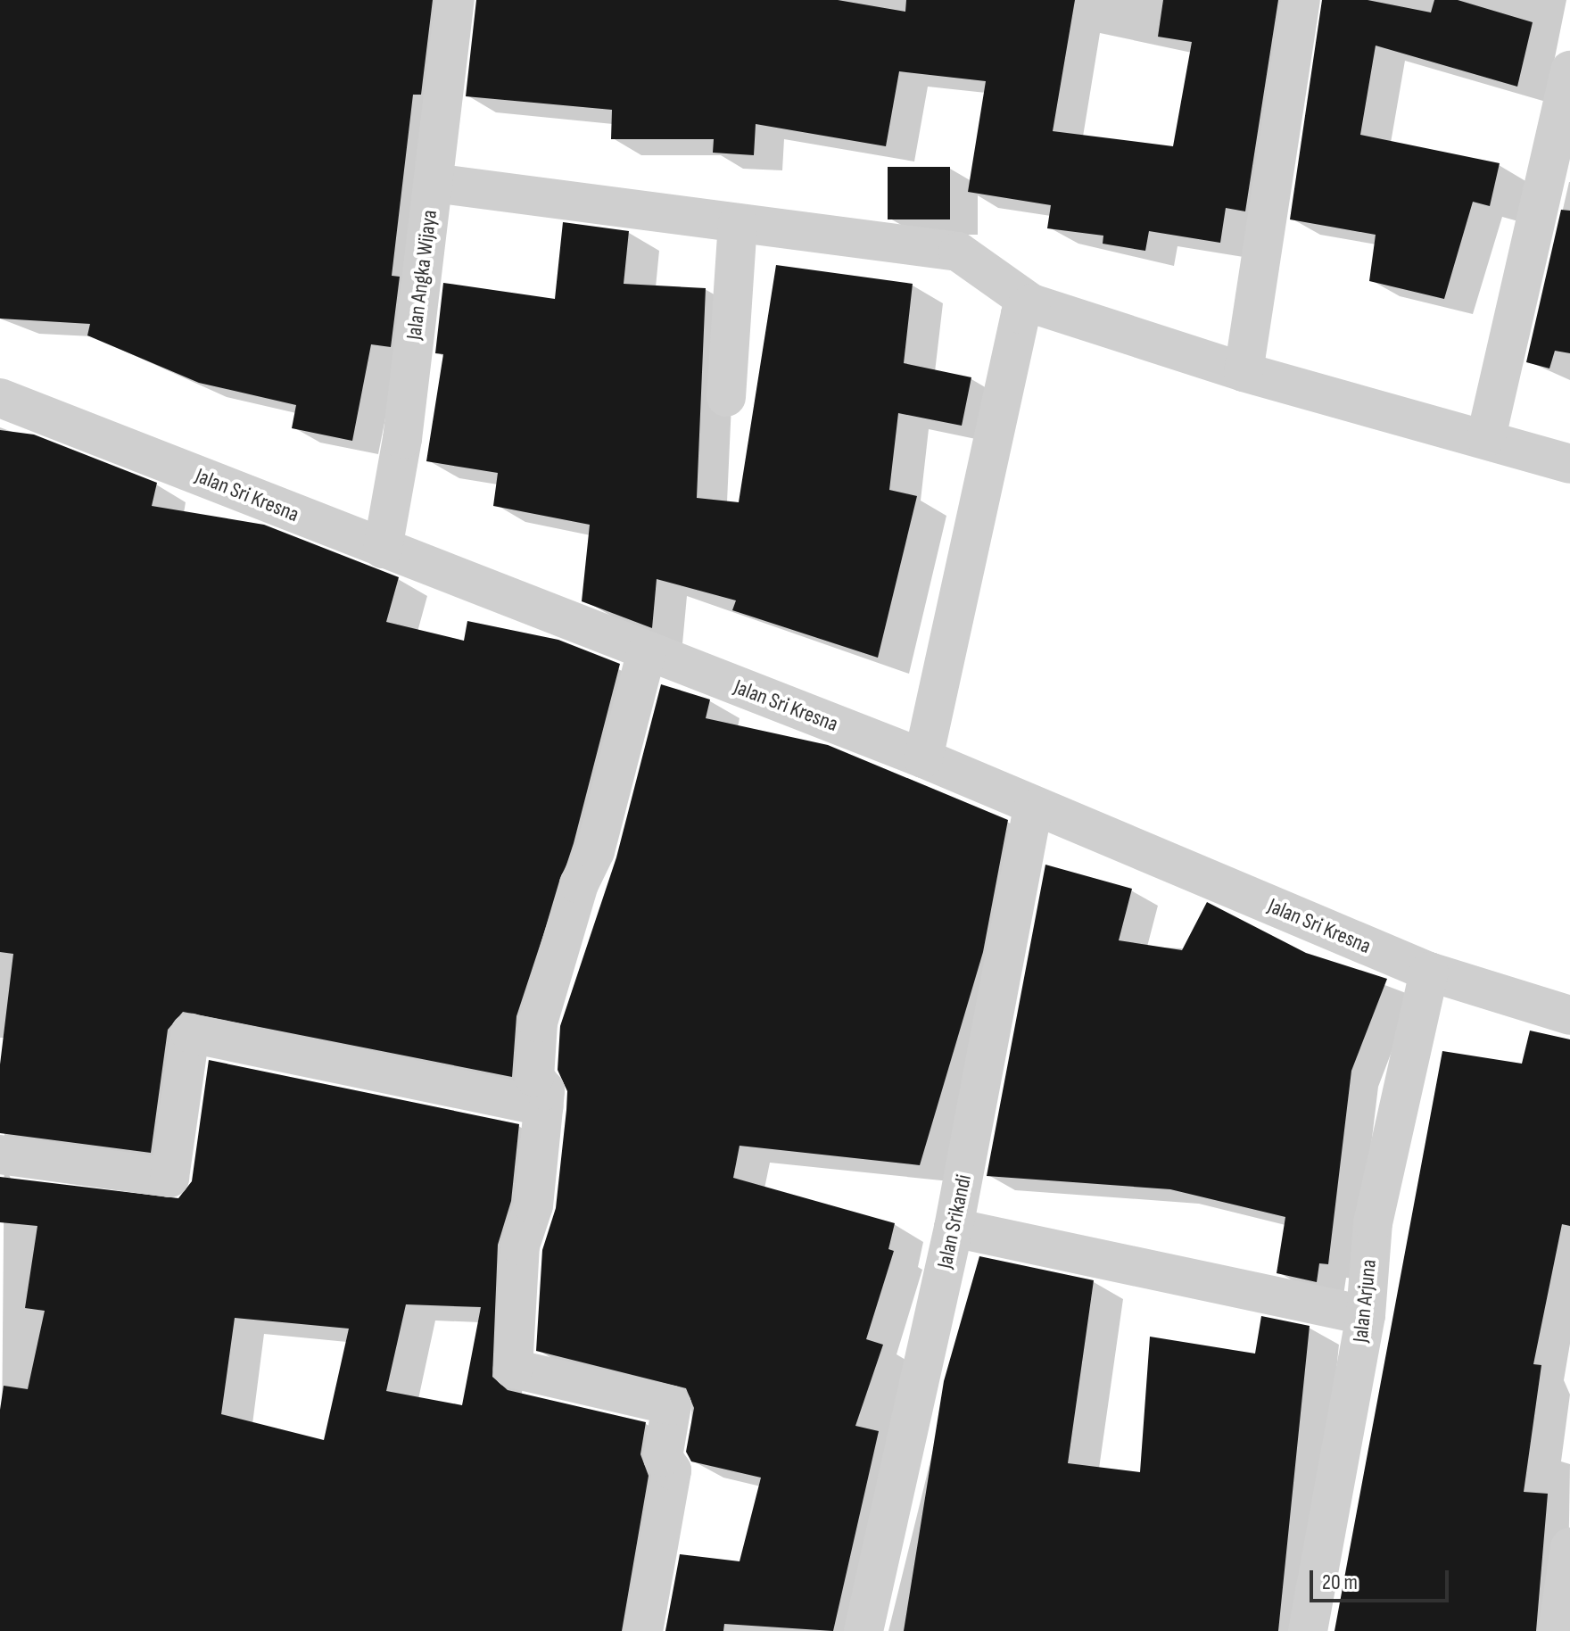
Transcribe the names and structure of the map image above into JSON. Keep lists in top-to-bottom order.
{
  "streets": {
    "street": [
      "Jalan Angka Wijaya",
      "Jalan Sri Kresna",
      "Jalan Srikandi",
      "Jalan Arjuna"
    ]
  },
  "crossings": [
    ["Jalan Angka Wijaya", "Jalan Sri Kresna"],
    ["Jalan Sri Kresna", "Jalan Srikandi"],
    ["Jalan Sri Kresna", "Jalan Arjuna"]
  ],
  "scale_bar": "20 m"
}
